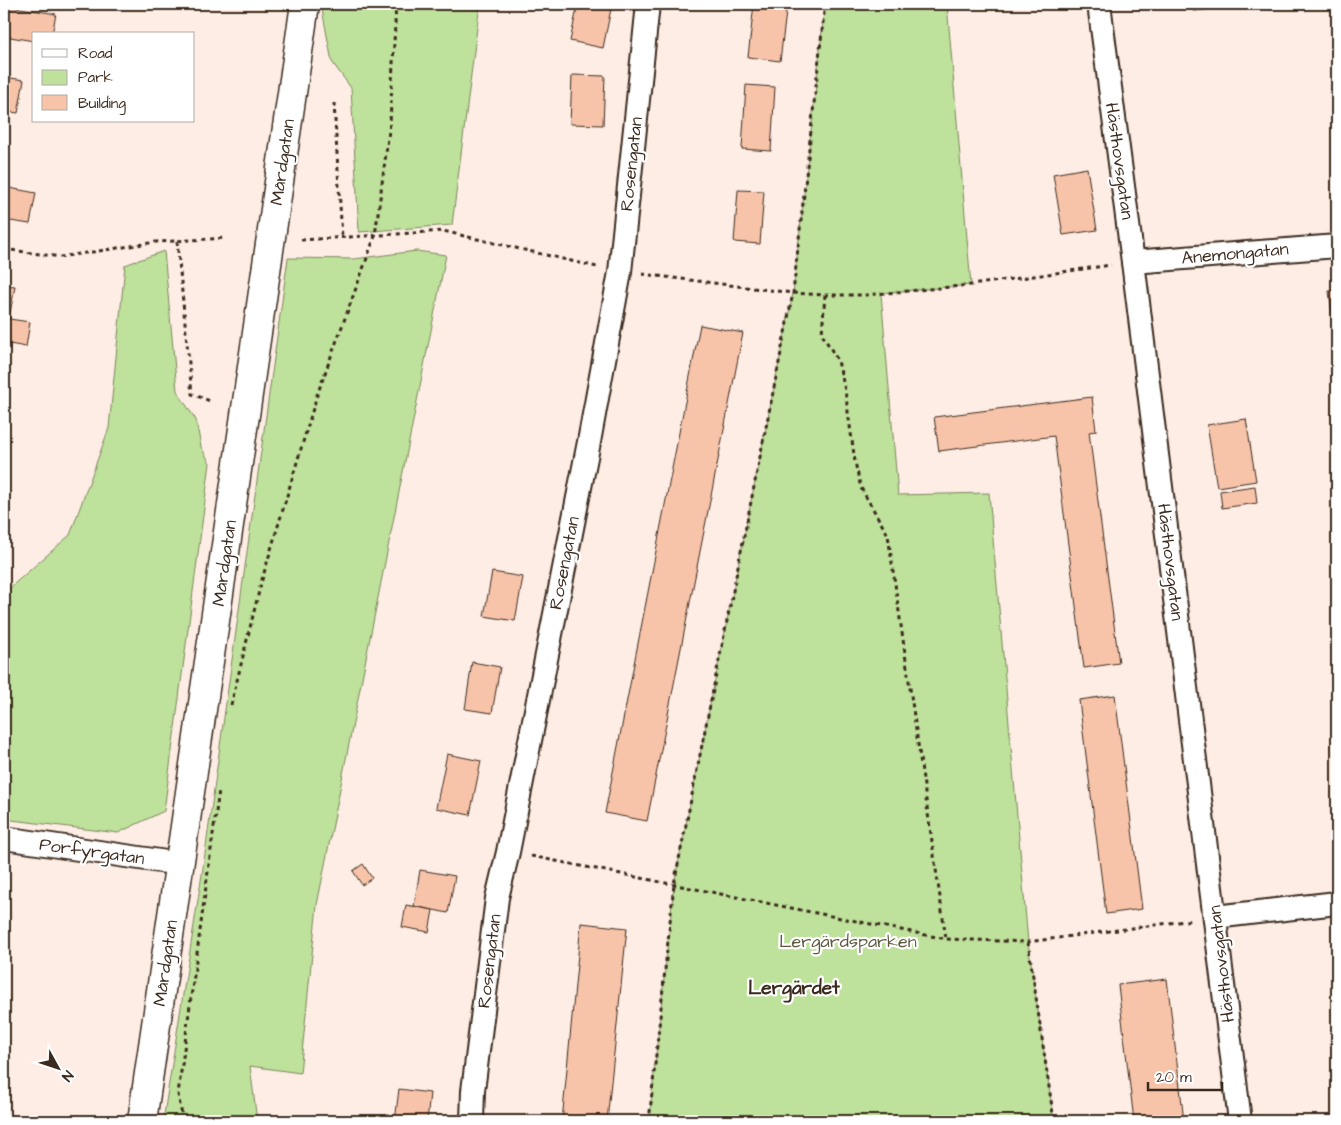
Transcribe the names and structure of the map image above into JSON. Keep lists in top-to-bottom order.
{
  "streets": {
    "street": [
      "Hästhovsgatan",
      "Mårdgatan",
      "Rosengatan",
      "Anemongatan",
      "Porfyrgatan"
    ]
  },
  "crossings": [
    ["Hästhovsgatan", "Anemongatan"],
    ["Mårdgatan", "Porfyrgatan"]
  ],
  "districts": ["Lergärdet"],
  "parks": ["Lergärdsparken"],
  "legend": ["Road", "Park", "Building"],
  "scale_bar": "20 m",
  "north": "bottom right"
}
